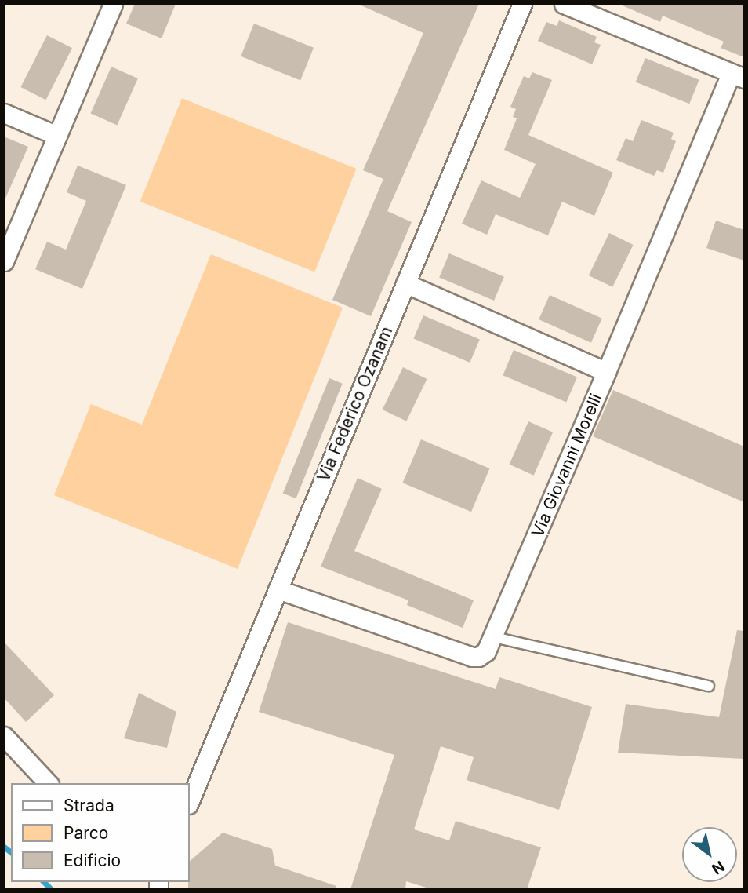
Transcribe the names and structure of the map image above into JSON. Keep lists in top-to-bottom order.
{
  "streets": {
    "street": ["Via Federico Ozanam", "Via Giovanni Morelli"]
  },
  "crossings": [
    ["Via Federico Ozanam", "Via Giovanni Morelli"]
  ],
  "legend": ["Strada", "Parco", "Edificio"],
  "north": "bottom right"
}
